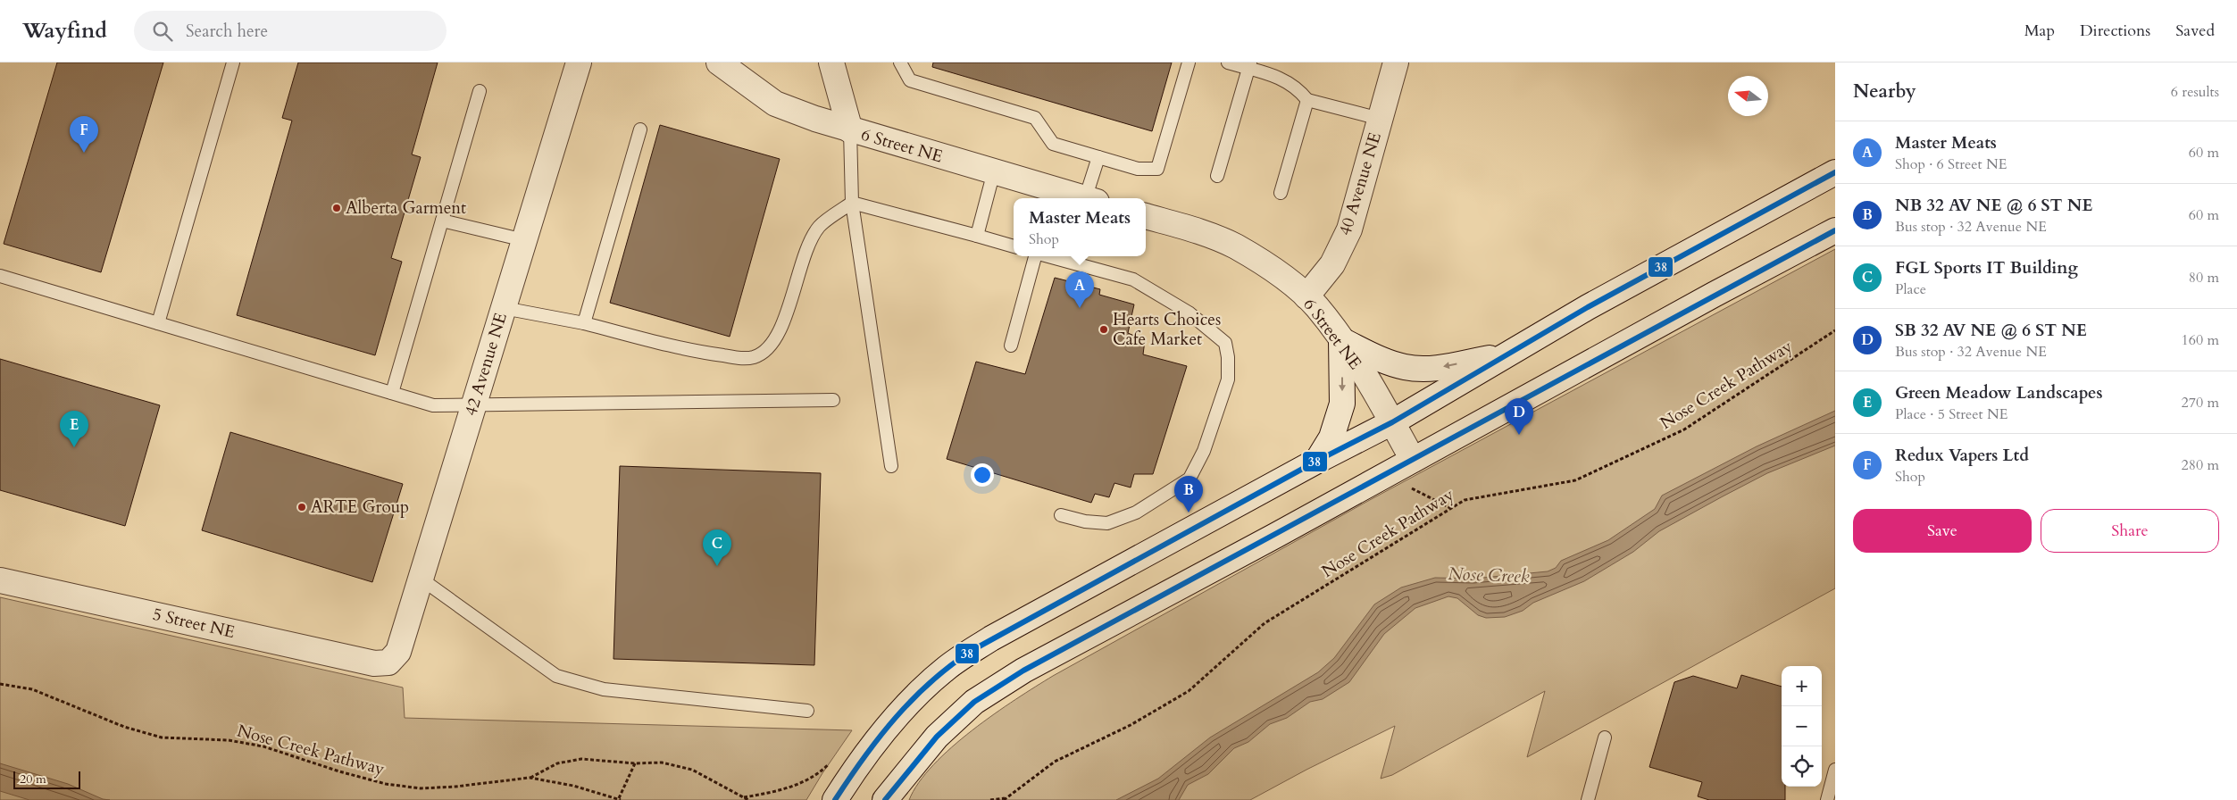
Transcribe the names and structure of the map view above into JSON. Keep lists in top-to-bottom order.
{
  "streets": {
    "main road": [
      "6 Street NE",
      "40 Avenue NE",
      "42 Avenue NE",
      "5 Street NE"
    ],
    "path": ["Nose Creek Pathway"]
  },
  "crossings": [
    ["6 Street NE", "40 Avenue NE"],
    ["42 Avenue NE", "5 Street NE"]
  ],
  "water": ["Nose Creek"],
  "places": ["Alberta Garment", "Hearts Choices Cafe Market", "ARTE Group"],
  "lines": ["transit line 38"],
  "scale_bar": "20 m",
  "north": "left",
  "page": {
    "header": "Wayfind",
    "search": "Search here",
    "nav": ["Map", "Directions", "Saved"],
    "heading": ["Nearby", "6 results"],
    "pins": [
      "F",
      "A",
      "D",
      "E",
      "B",
      "C"
    ],
    "list": [
      {
        "mark": "A",
        "name": "Master Meats",
        "note": "Shop · 6 Street NE",
        "value": "60 m"
      },
      {
        "mark": "B",
        "name": "NB 32 AV NE @ 6 ST NE",
        "note": "Bus stop · 32 Avenue NE",
        "value": "60 m"
      },
      {
        "mark": "C",
        "name": "FGL Sports IT Building",
        "note": "Place",
        "value": "80 m"
      },
      {
        "mark": "D",
        "name": "SB 32 AV NE @ 6 ST NE",
        "note": "Bus stop · 32 Avenue NE",
        "value": "160 m"
      },
      {
        "mark": "E",
        "name": "Green Meadow Landscapes",
        "note": "Place · 5 Street NE",
        "value": "270 m"
      },
      {
        "mark": "F",
        "name": "Redux Vapers Ltd",
        "note": "Shop",
        "value": "280 m"
      }
    ],
    "popup": ["Master Meats", "Shop"],
    "buttons": ["Save", "Share"],
    "map_buttons": ["+", "−"],
    "scale": "20 m"
  }
}
